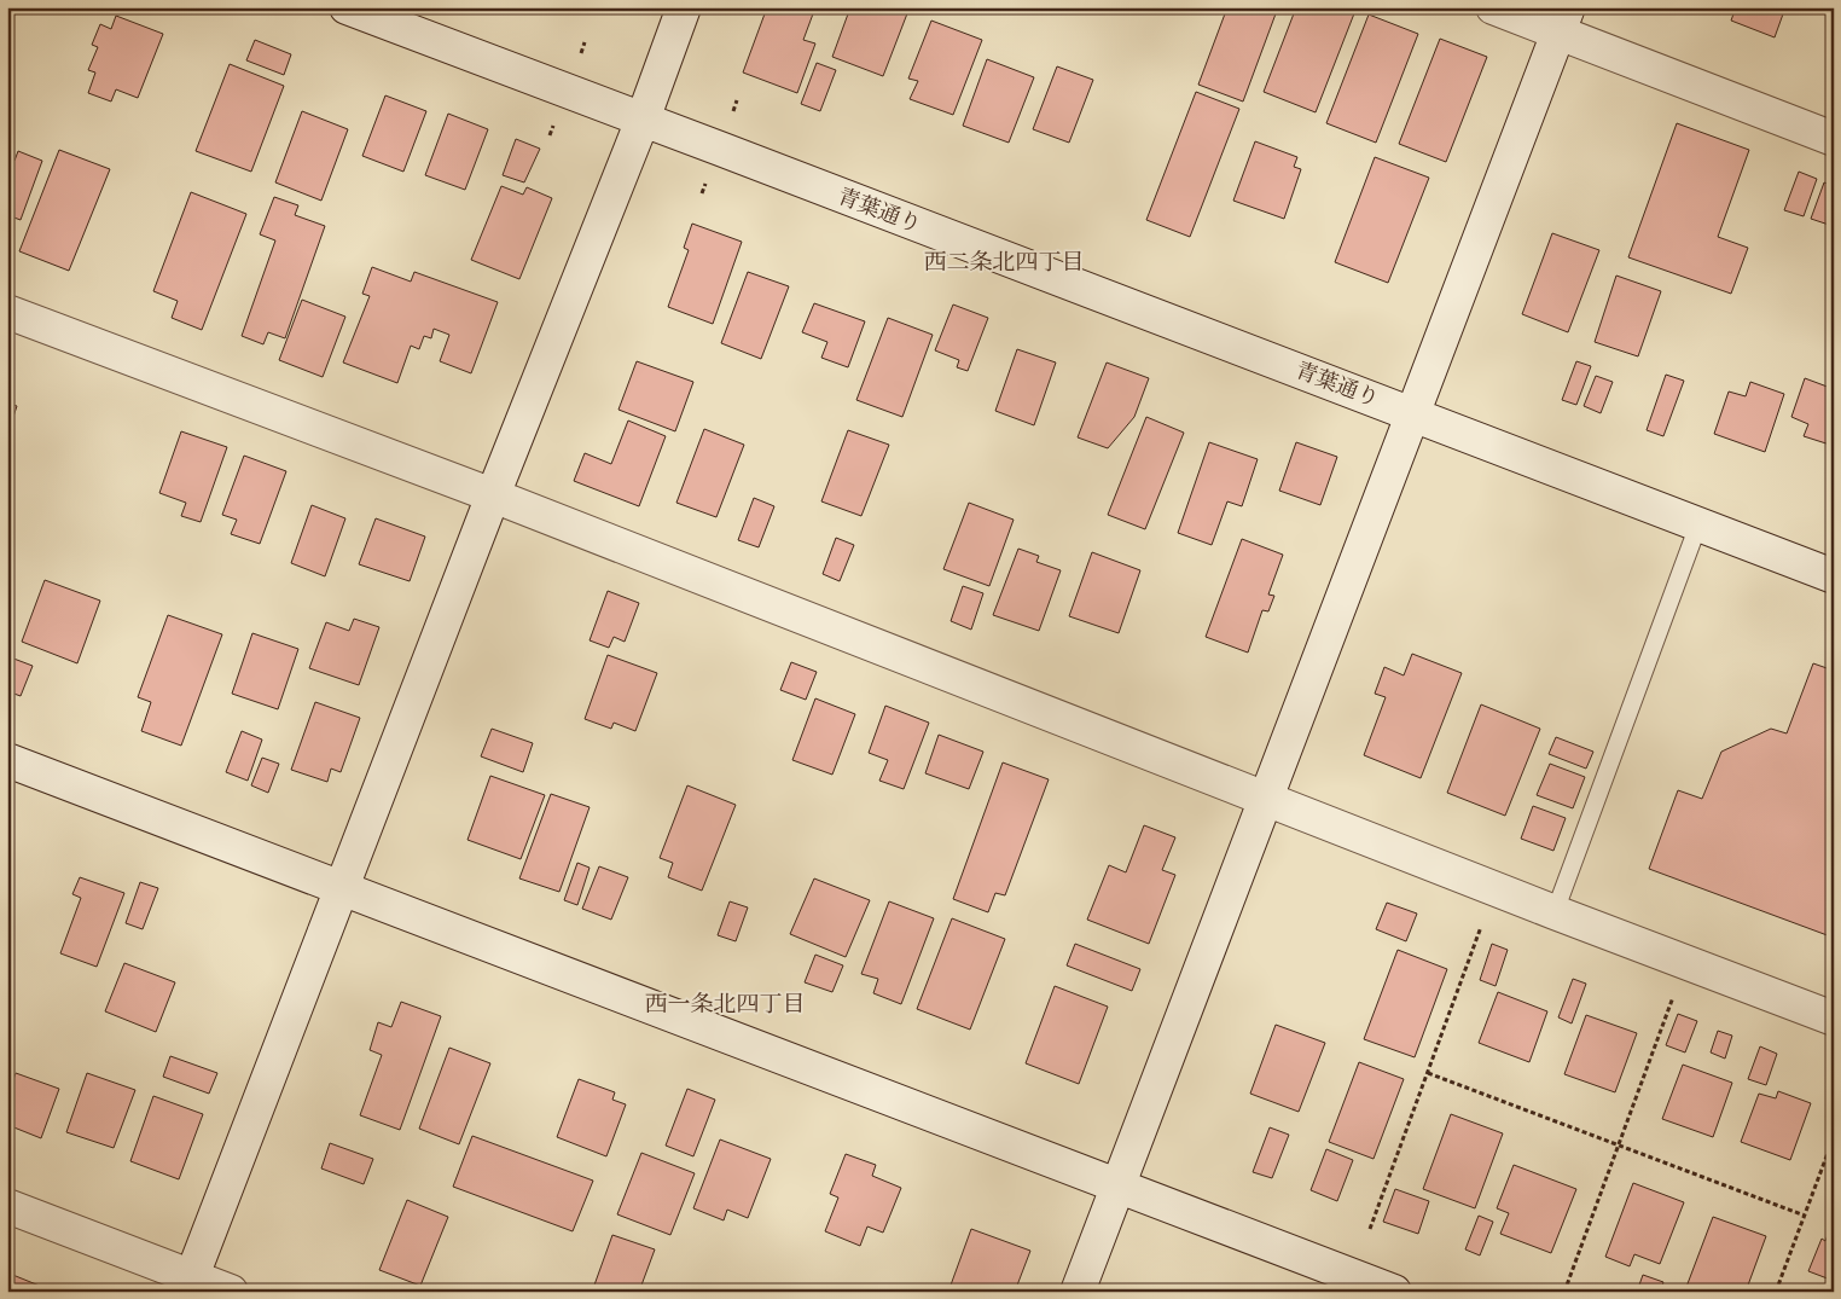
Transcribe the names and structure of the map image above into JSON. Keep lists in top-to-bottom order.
{
  "streets": {
    "street": ["青葉通り"]
  },
  "districts": ["西二条北四丁目", "西一条北四丁目"]
}
